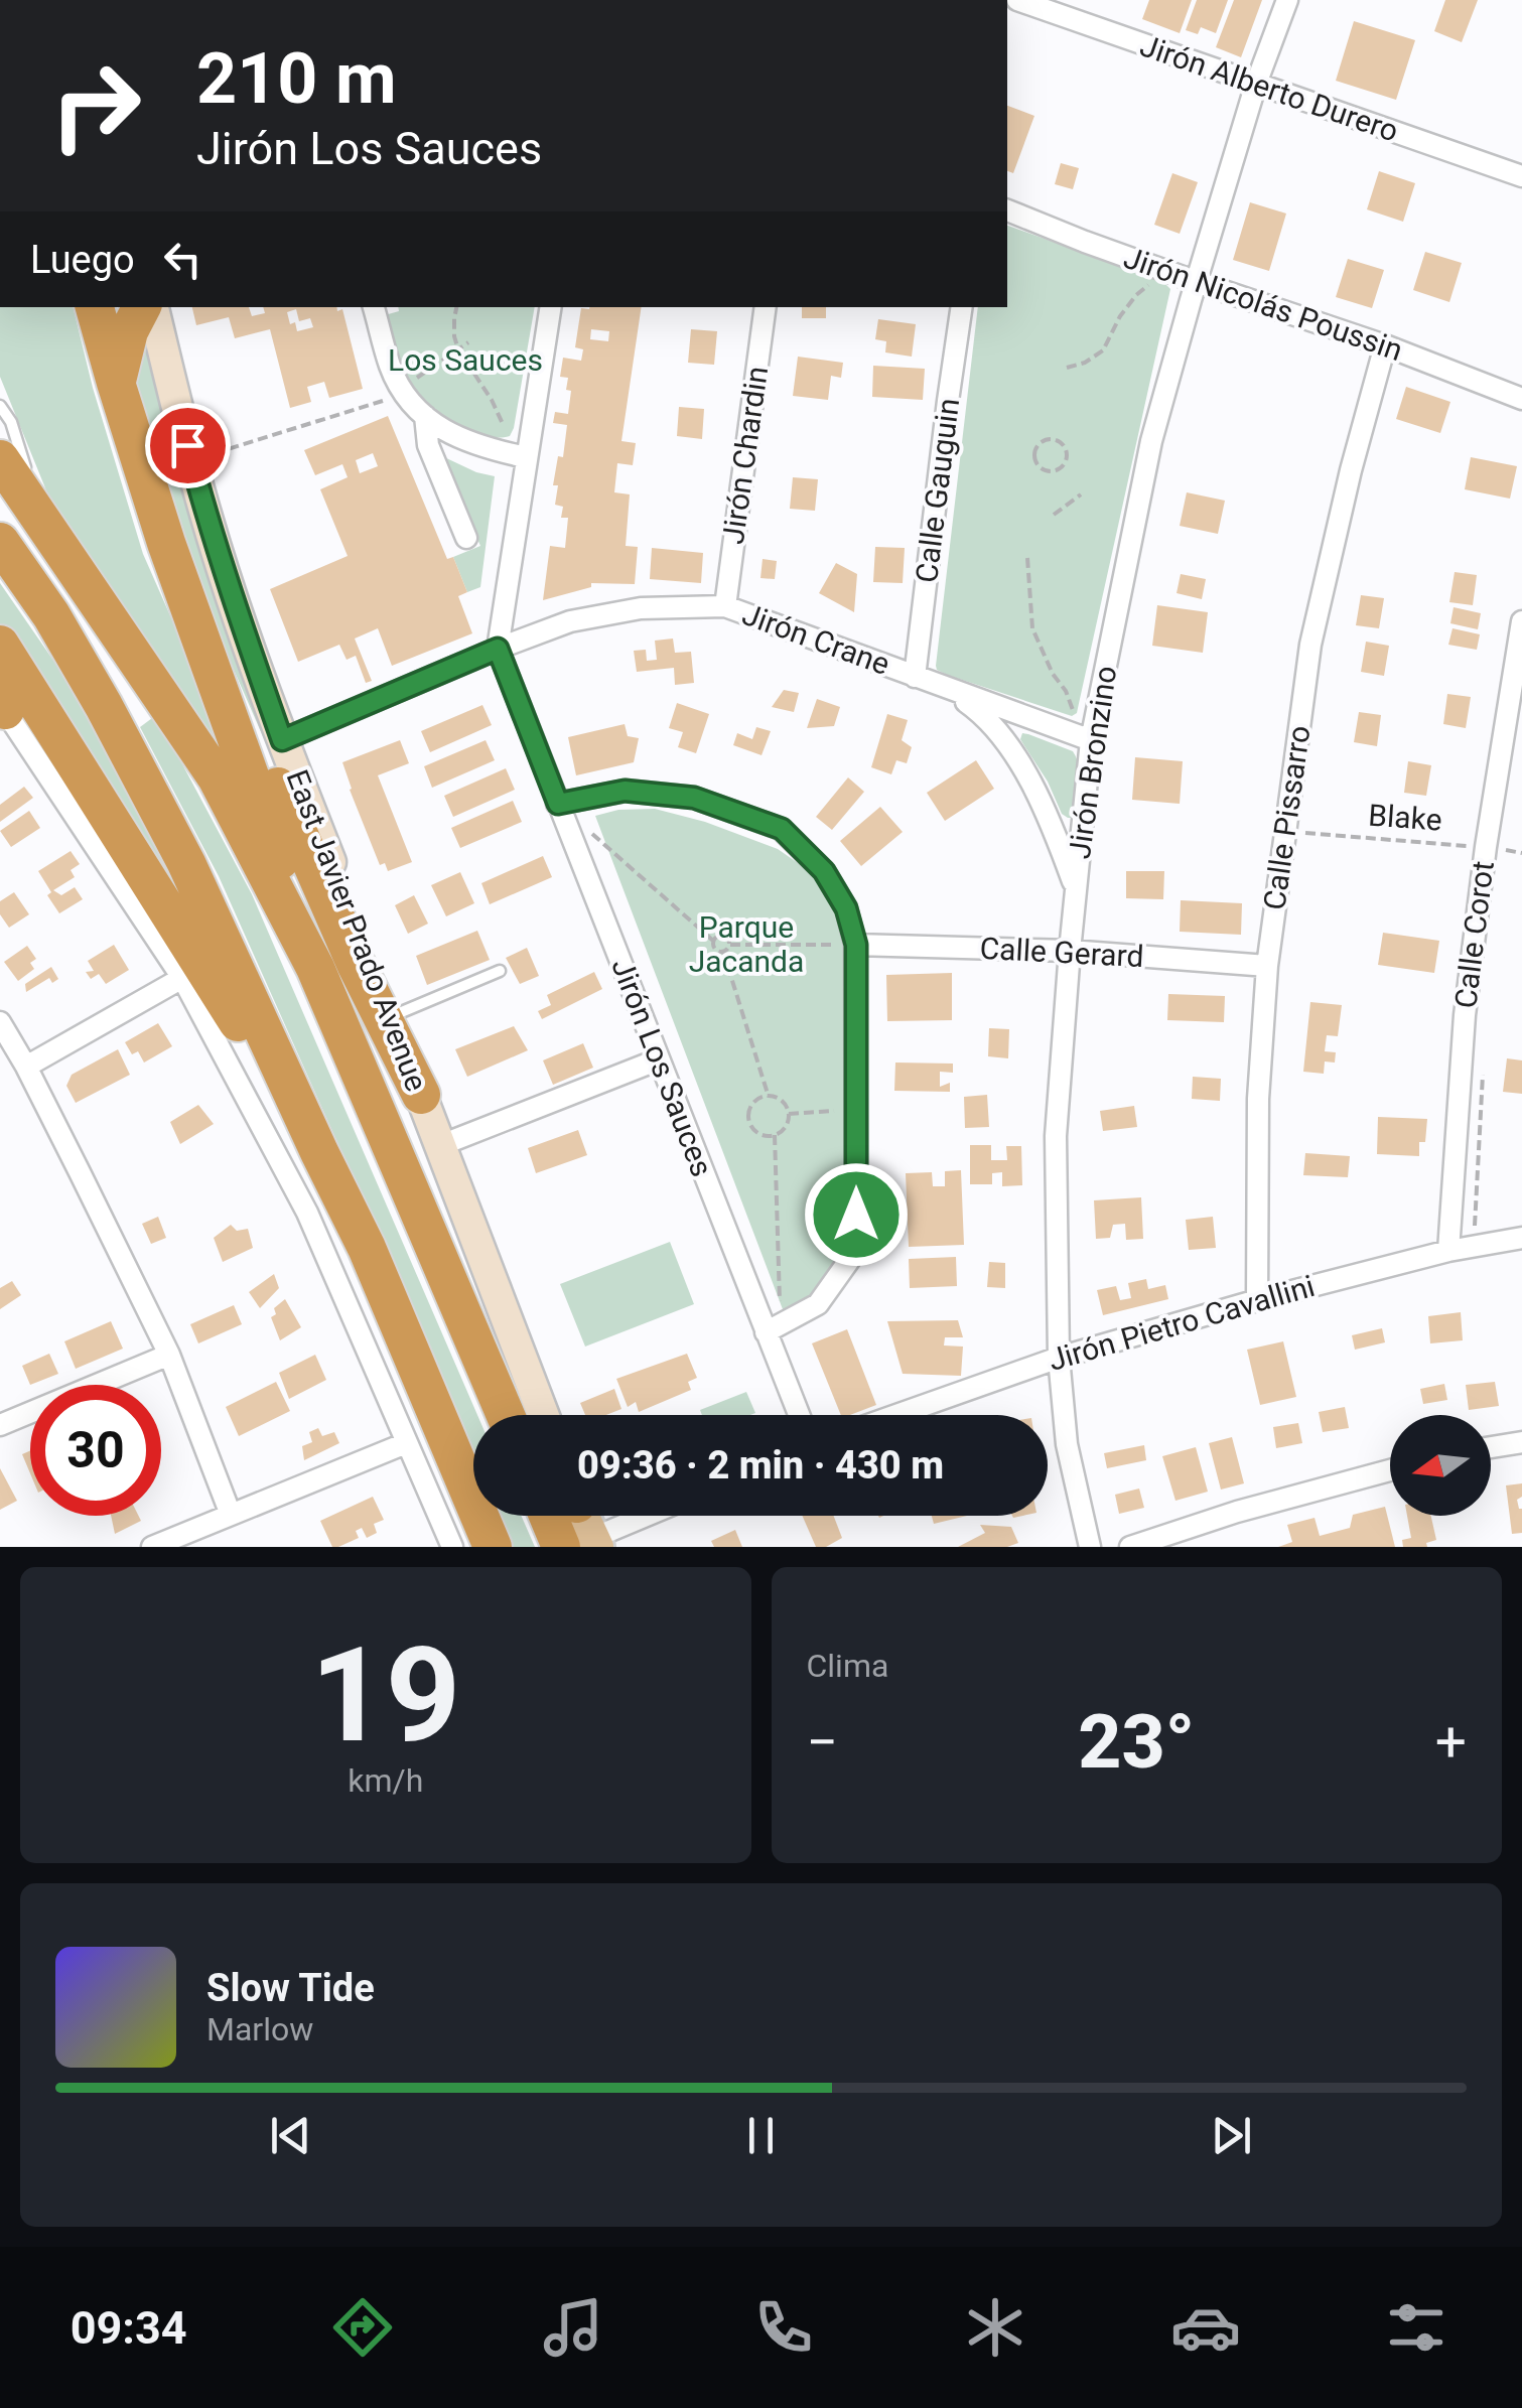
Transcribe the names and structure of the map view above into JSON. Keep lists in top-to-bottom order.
{
  "streets": {
    "highway": ["East Javier Prado Avenue"],
    "street": [
      "Jirón Alberto Durero",
      "Jirón Nicolás Poussin",
      "Jirón Chardin",
      "Calle Gauguin",
      "Jirón Crane",
      "Jirón Bronzino",
      "Calle Pissarro",
      "Calle Corot",
      "Calle Gerard",
      "Jirón Los Sauces",
      "Jirón Pietro Cavallini"
    ],
    "path": ["Blake"]
  },
  "crossings": [
    ["Jirón Alberto Durero", "Jirón Bronzino"],
    ["Jirón Nicolás Poussin", "Jirón Bronzino"],
    ["Jirón Nicolás Poussin", "Calle Pissarro"],
    ["Jirón Chardin", "Jirón Crane"],
    ["Calle Gauguin", "Jirón Crane"],
    ["Jirón Crane", "Jirón Bronzino"],
    ["Jirón Crane", "East Javier Prado Avenue"],
    ["Jirón Crane", "Jirón Los Sauces"],
    ["Jirón Bronzino", "Calle Gerard"],
    ["Jirón Bronzino", "Jirón Pietro Cavallini"],
    ["Calle Pissarro", "Blake"],
    ["Calle Pissarro", "Calle Gerard"],
    ["Calle Pissarro", "Jirón Pietro Cavallini"],
    ["Blake", "Calle Corot"],
    ["Calle Corot", "Jirón Pietro Cavallini"]
  ],
  "parks": ["Los Sauces", "Parque Jacanda"],
  "north": "left",
  "page": {
    "turn": ["210 m", "Jirón Los Sauces"],
    "then": "Luego",
    "limit": "30",
    "trip": "09:36 · 2 min · 430 m",
    "tile": [
      ["19", "km/h"],
      "Clima"
    ],
    "heat": ["−", "23°", "+"],
    "song": ["Slow Tide", "Marlow"],
    "tabs": "09:34"
  }
}
